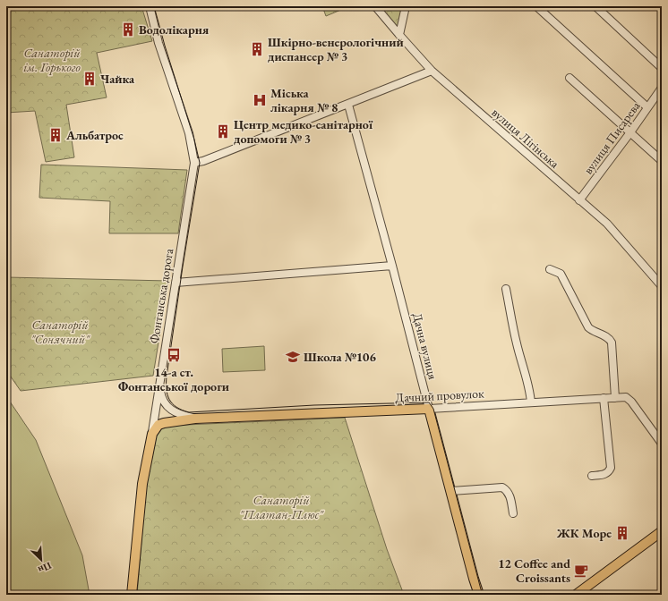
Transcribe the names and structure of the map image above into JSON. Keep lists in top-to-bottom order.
{
  "streets": {
    "main road": ["Фонтанська дорога", "Дачна вулиця", "Дачний провулок"],
    "street": ["вулиця Лігінська", "вулиця Писарева"]
  },
  "crossings": [
    ["вулиця Лігінська", "вулиця Писарева"],
    ["Фонтанська дорога", "Дачний провулок"],
    ["Дачна вулиця", "Дачний провулок"]
  ],
  "parks": ["Cанаторій ім. Горького", "Санаторій \"Сонячний\"", "Санаторій \"Платан-Плюс\""],
  "places": {
    "building": [
      "Водолікарня",
      "Шкірно-венерологічний диспансер № 3",
      "Чайка",
      "Центр медико-санітарної допомоги № 3",
      "Альбатрос",
      "ЖК Море"
    ],
    "hospital": ["Міська лікарня № 8"],
    "bus stop": ["14-а ст. Фонтанської дороги"],
    "school or university": ["Школа №106"],
    "cafe": ["12 Coffee and Croissants"]
  },
  "north": "bottom right"
}
